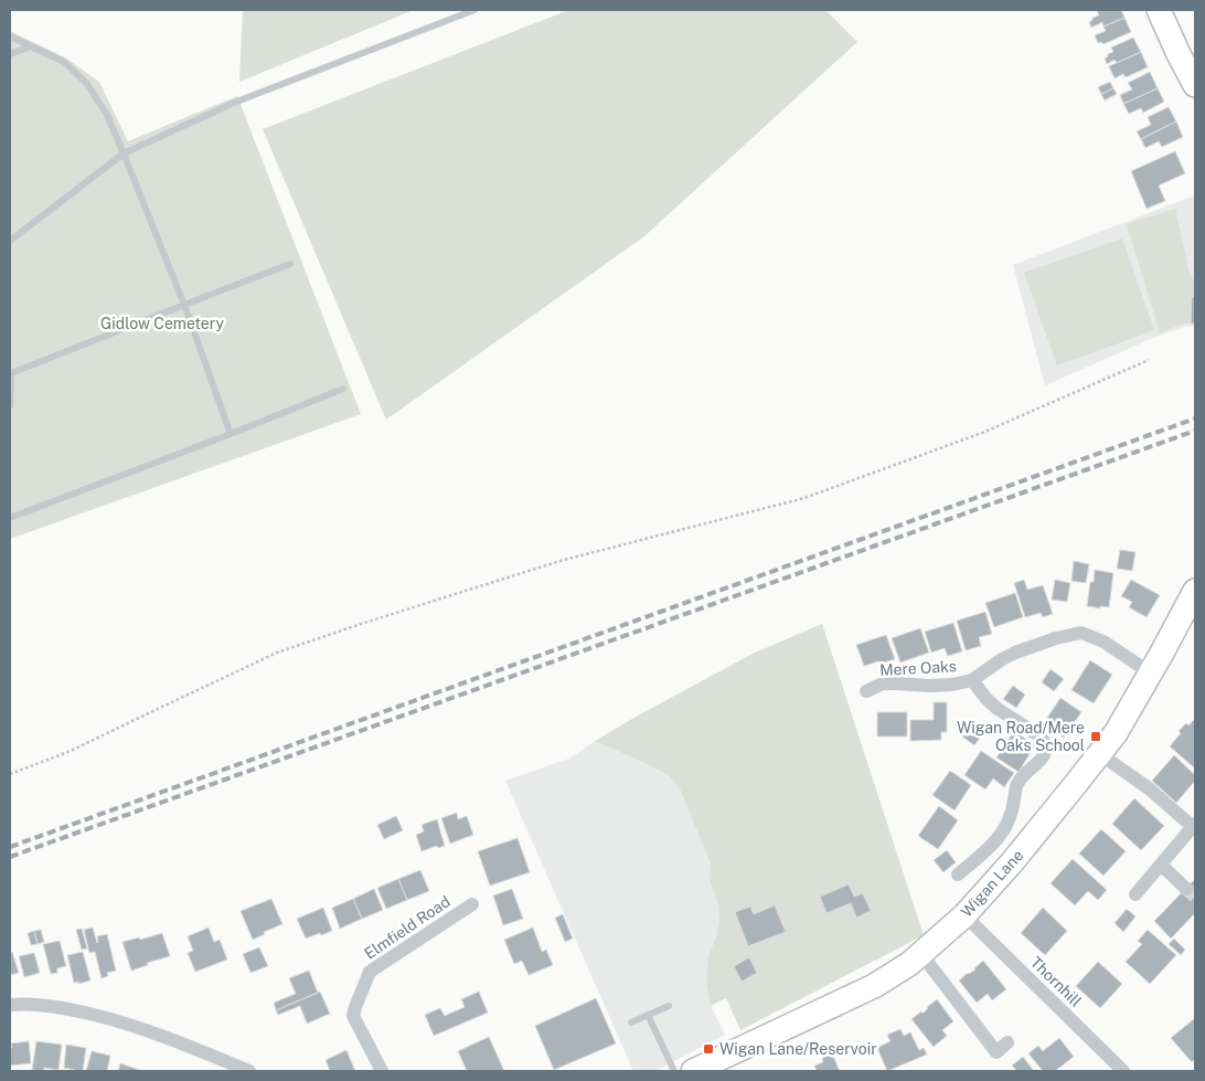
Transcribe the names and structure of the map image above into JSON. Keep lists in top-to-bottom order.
{
  "streets": {
    "highway": ["Wigan Lane"],
    "street": ["Mere Oaks", "Elmfield Road", "Thornhill"]
  },
  "crossings": [
    ["Mere Oaks", "Wigan Lane"],
    ["Wigan Lane", "Thornhill"]
  ],
  "parks": ["Gidlow Cemetery"],
  "places": {
    "transit": ["Wigan Road/Mere Oaks School", "Wigan Lane/Reservoir"]
  }
}
